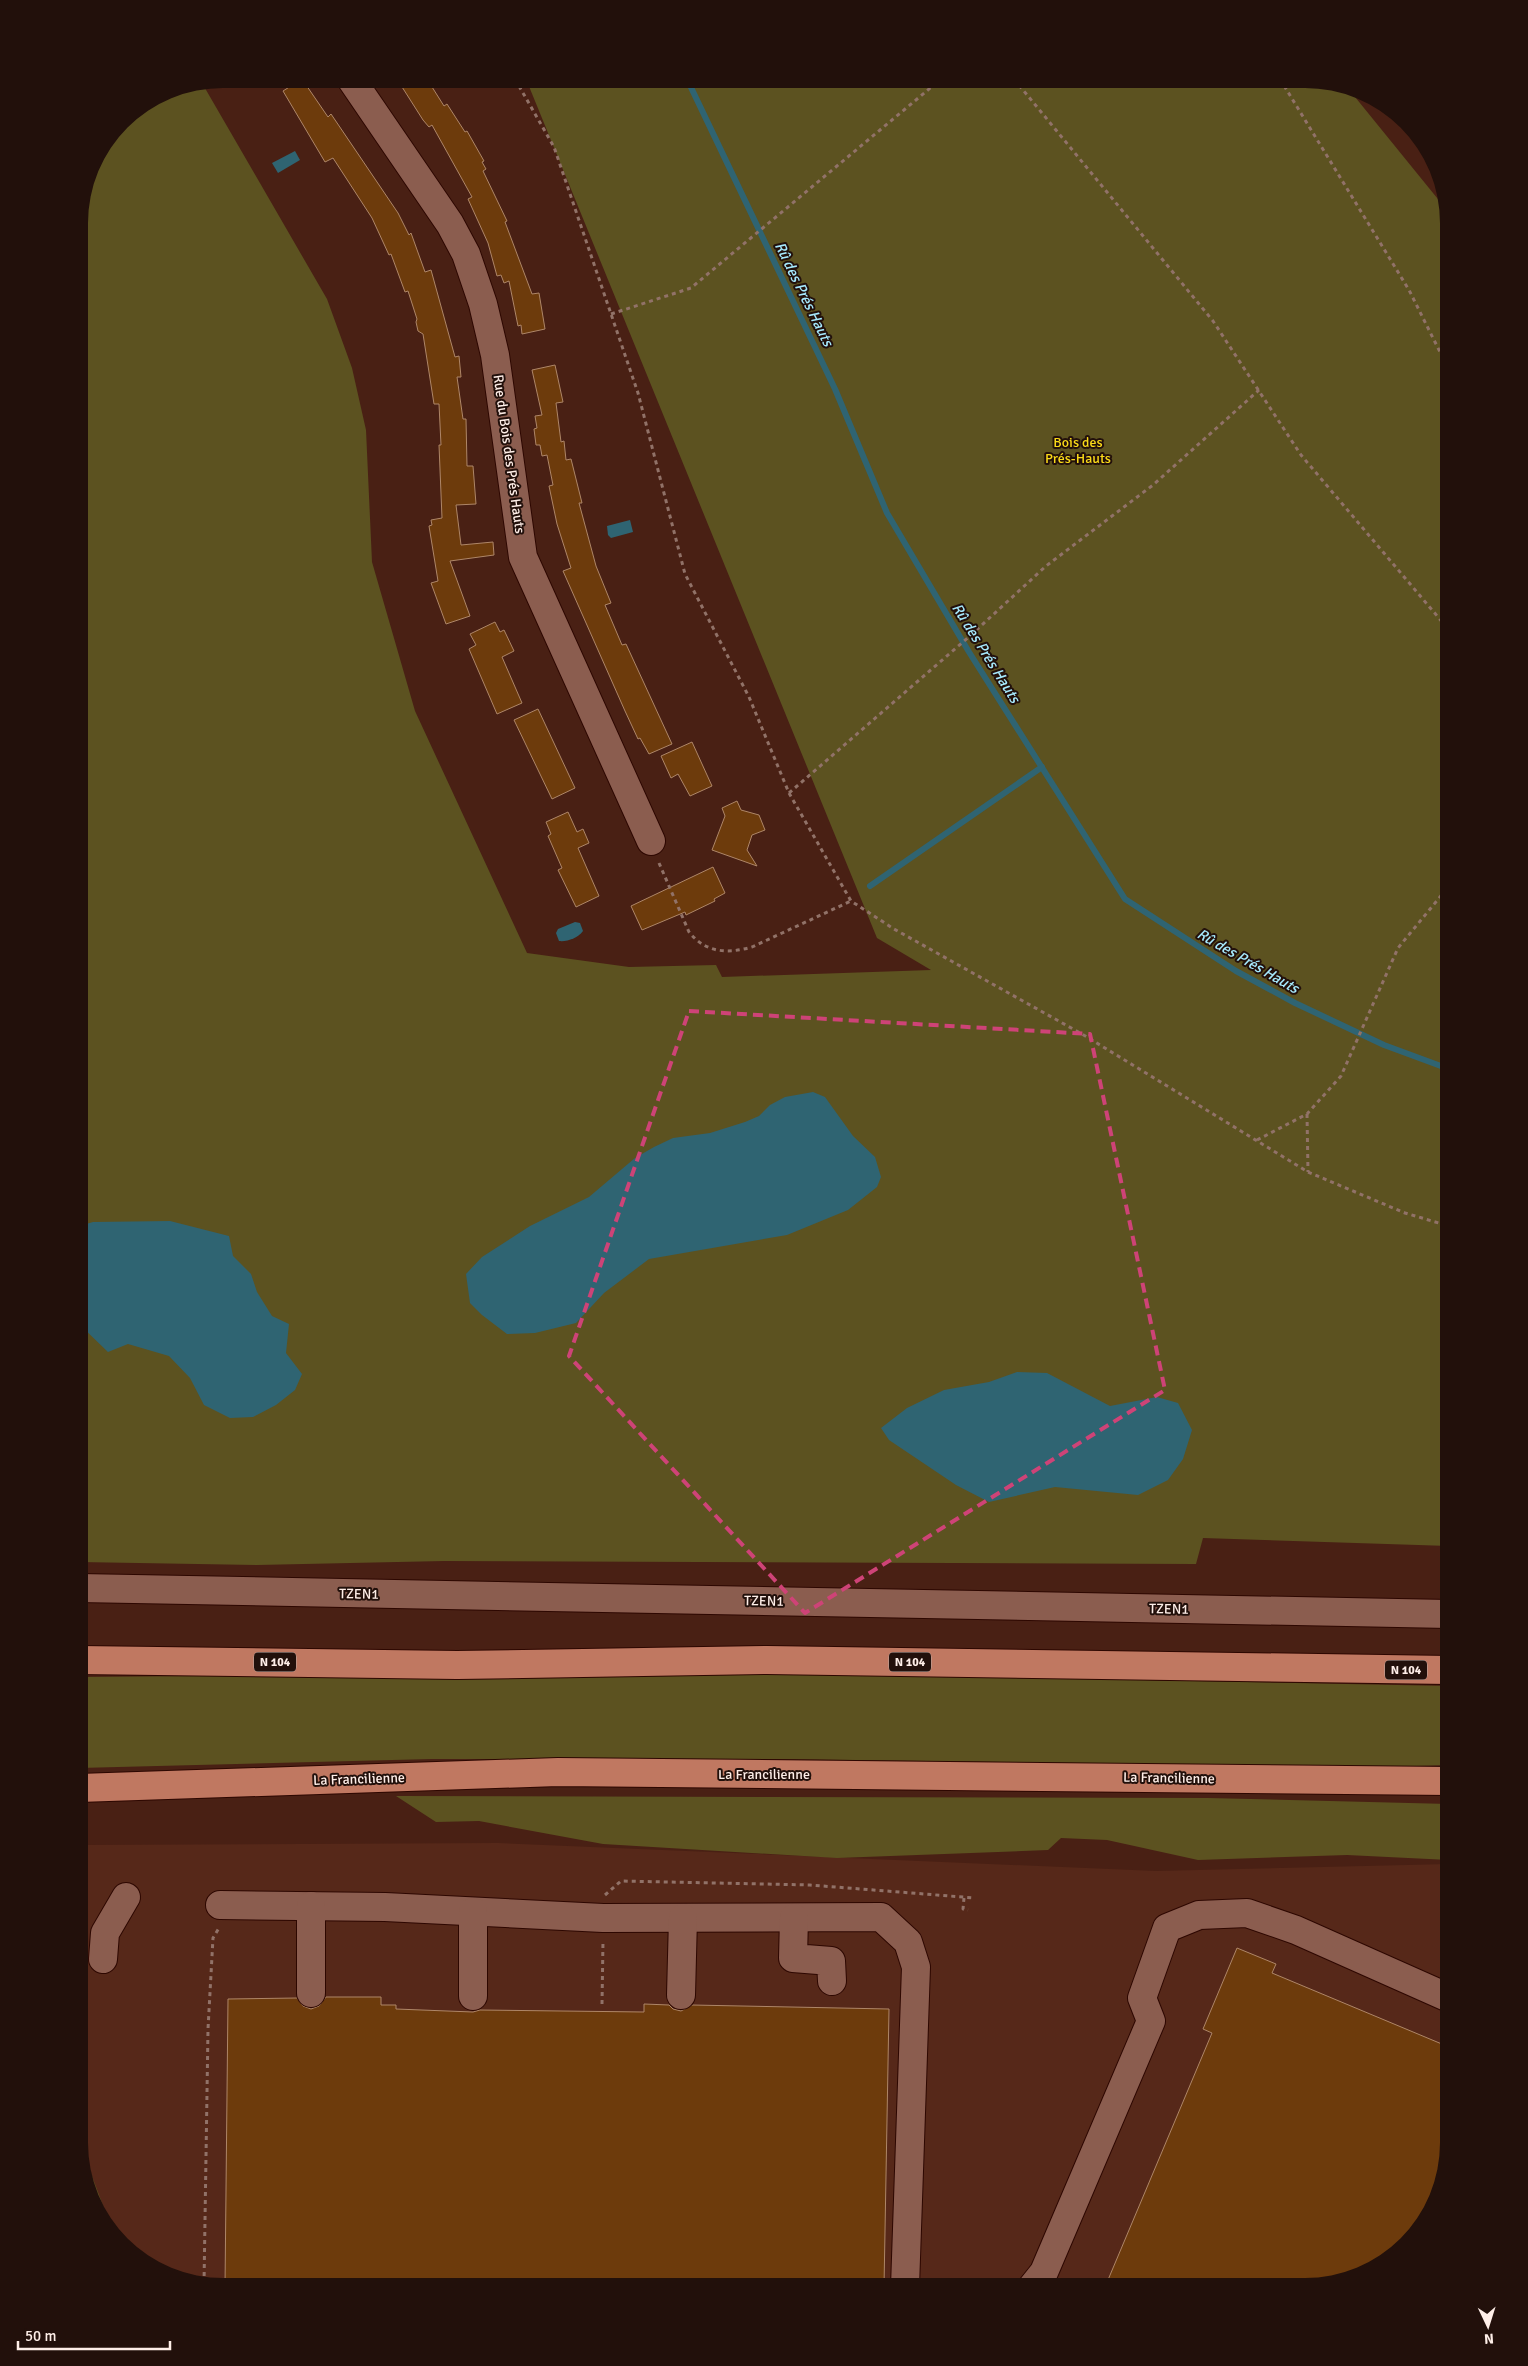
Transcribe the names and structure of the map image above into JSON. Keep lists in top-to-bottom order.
{
  "streets": {
    "highway": ["N 104", "La Francilienne"],
    "street": ["Rue du Bois des Prés Hauts", "TZEN1"]
  },
  "water": ["Rû des Prés Hauts"],
  "parks": ["Bois des Prés-Hauts"],
  "scale_bar": "50 m",
  "north": "bottom"
}
